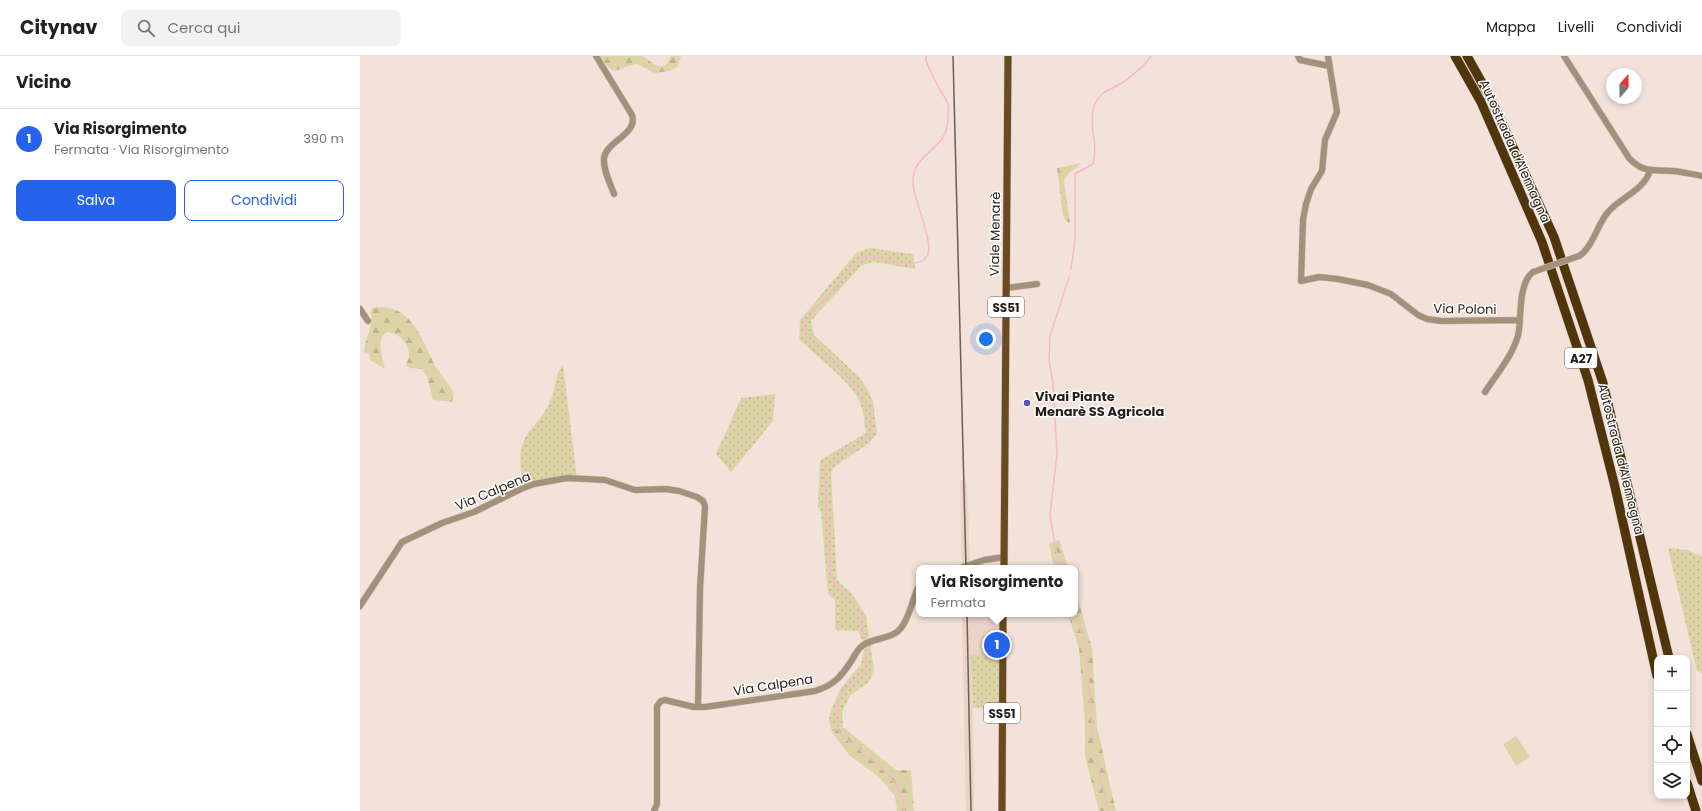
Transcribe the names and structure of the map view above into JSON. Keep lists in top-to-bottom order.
{
  "streets": {
    "highway": ["Autostrada d'Alemagna", "A27"],
    "main road": ["Viale Menarè", "SS51"],
    "street": ["Via Poloni", "Via Calpena"]
  },
  "crossings": [
    ["Viale Menarè", "SS51"]
  ],
  "places": ["Vivai Piante Menarè SS Agricola"],
  "north": "top",
  "page": {
    "header": "Citynav",
    "search": "Cerca qui",
    "nav": ["Mappa", "Livelli", "Condividi"],
    "heading": "Vicino",
    "list": [
      {
        "mark": "1",
        "name": "Via Risorgimento",
        "note": "Fermata · Via Risorgimento",
        "value": "390 m"
      }
    ],
    "buttons": ["Salva", "Condividi"],
    "popup": ["Via Risorgimento", "Fermata"],
    "pins": "1",
    "map_buttons": ["+", "−"]
  }
}
